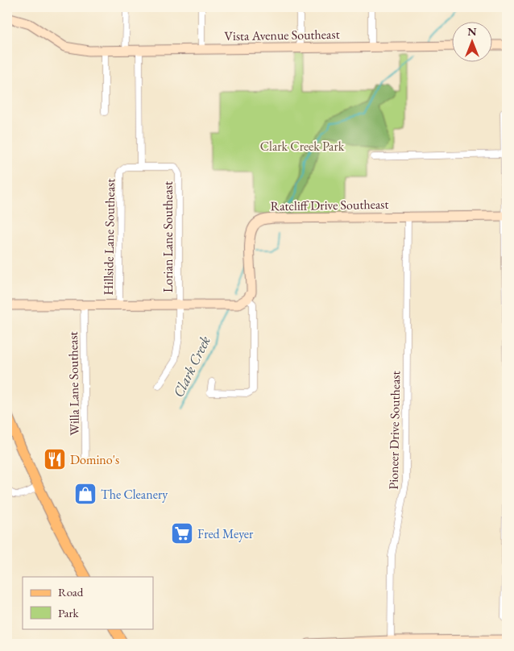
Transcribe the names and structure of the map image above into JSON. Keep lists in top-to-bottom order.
{
  "streets": {
    "main road": ["Vista Avenue Southeast", "Ratcliff Drive Southeast"],
    "street": [
      "Hillside Lane Southeast",
      "Lorian Lane Southeast",
      "Willa Lane Southeast",
      "Pioneer Drive Southeast"
    ]
  },
  "crossings": [
    ["Ratcliff Drive Southeast", "Pioneer Drive Southeast"],
    ["Hillside Lane Southeast", "Lorian Lane Southeast"]
  ],
  "water": ["Clark Creek"],
  "parks": ["Clark Creek Park"],
  "places": {
    "restaurant": ["Domino's"],
    "shop": ["The Cleanery"],
    "supermarket": ["Fred Meyer"]
  },
  "legend": ["Road", "Park"],
  "north": "top"
}
